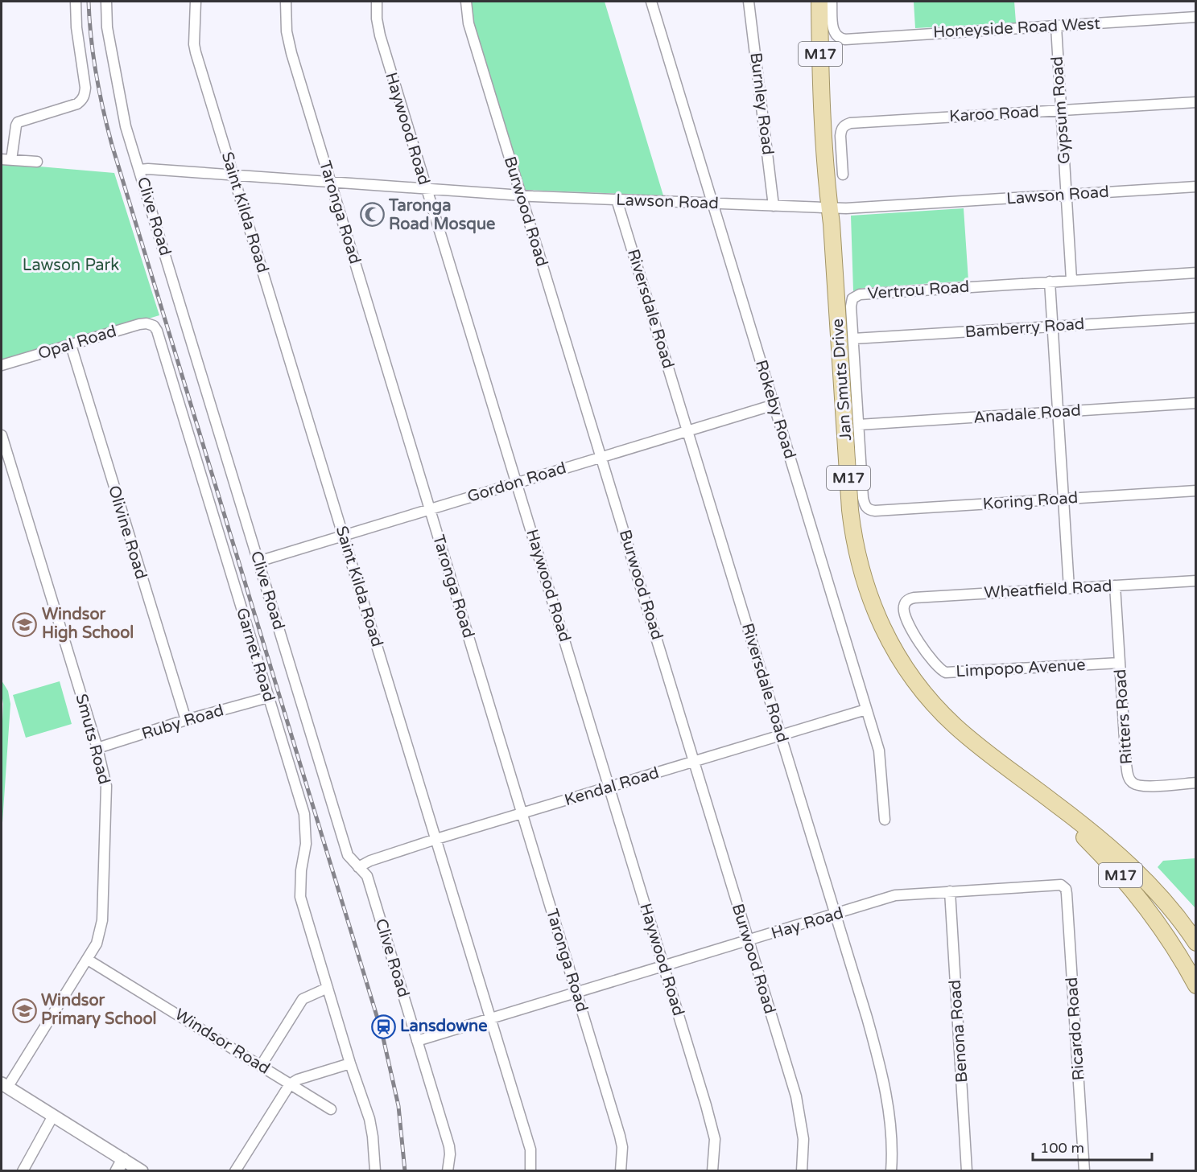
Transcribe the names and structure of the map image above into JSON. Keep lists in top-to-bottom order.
{
  "streets": {
    "main road": ["M17", "Jan Smuts Drive"],
    "street": [
      "Honeyside Road West",
      "Burnley Road",
      "Gypsum Road",
      "Karoo Road",
      "Haywood Road",
      "Lawson Road",
      "Burwood Road",
      "Saint Kilda Road",
      "Taronga Road",
      "Clive Road",
      "Vertrou Road",
      "Riversdale Road",
      "Bamberry Road",
      "Opal Road",
      "Rokeby Road",
      "Anadale Road",
      "Gordon Road",
      "Koring Road",
      "Olivine Road",
      "Wheatfield Road",
      "Garnet Road",
      "Limpopo Avenue",
      "Ritters Road",
      "Ruby Road",
      "Smuts Road",
      "Kendal Road",
      "Hay Road",
      "Ricardo Road",
      "Benona Road",
      "Windsor Road"
    ]
  },
  "crossings": [
    ["Honeyside Road West", "Gypsum Road"],
    ["Burnley Road", "Lawson Road"],
    ["Gypsum Road", "Karoo Road"],
    ["Gypsum Road", "Lawson Road"],
    ["Gypsum Road", "Vertrou Road"],
    ["Haywood Road", "Lawson Road"],
    ["Haywood Road", "Gordon Road"],
    ["Haywood Road", "Kendal Road"],
    ["Haywood Road", "Hay Road"],
    ["Lawson Road", "Burwood Road"],
    ["Lawson Road", "Saint Kilda Road"],
    ["Lawson Road", "Taronga Road"],
    ["Lawson Road", "Clive Road"],
    ["Lawson Road", "Riversdale Road"],
    ["Lawson Road", "Jan Smuts Drive"],
    ["Lawson Road", "Rokeby Road"],
    ["Burwood Road", "Gordon Road"],
    ["Burwood Road", "Kendal Road"],
    ["Burwood Road", "Hay Road"],
    ["Saint Kilda Road", "Gordon Road"],
    ["Saint Kilda Road", "Kendal Road"],
    ["Saint Kilda Road", "Hay Road"],
    ["Taronga Road", "Gordon Road"],
    ["Taronga Road", "Kendal Road"],
    ["Taronga Road", "Hay Road"],
    ["Clive Road", "Gordon Road"],
    ["Clive Road", "Kendal Road"],
    ["Clive Road", "Hay Road"],
    ["Vertrou Road", "Bamberry Road"],
    ["Vertrou Road", "Anadale Road"],
    ["Vertrou Road", "Koring Road"],
    ["Riversdale Road", "Gordon Road"],
    ["Riversdale Road", "Kendal Road"],
    ["Riversdale Road", "Hay Road"],
    ["Opal Road", "Olivine Road"],
    ["Opal Road", "Garnet Road"],
    ["Rokeby Road", "Gordon Road"],
    ["Rokeby Road", "Kendal Road"],
    ["Olivine Road", "Ruby Road"],
    ["Wheatfield Road", "Limpopo Avenue"],
    ["Wheatfield Road", "Ritters Road"],
    ["Garnet Road", "Ruby Road"],
    ["Limpopo Avenue", "Ritters Road"],
    ["Ruby Road", "Smuts Road"],
    ["Smuts Road", "Windsor Road"],
    ["Hay Road", "Ricardo Road"],
    ["Hay Road", "Benona Road"]
  ],
  "parks": ["Lawson Park"],
  "places": {
    "mosque": ["Taronga Road Mosque"],
    "school or university": ["Windsor High School", "Windsor Primary School"],
    "station": ["Lansdowne"]
  },
  "scale_bar": "100 m"
}
